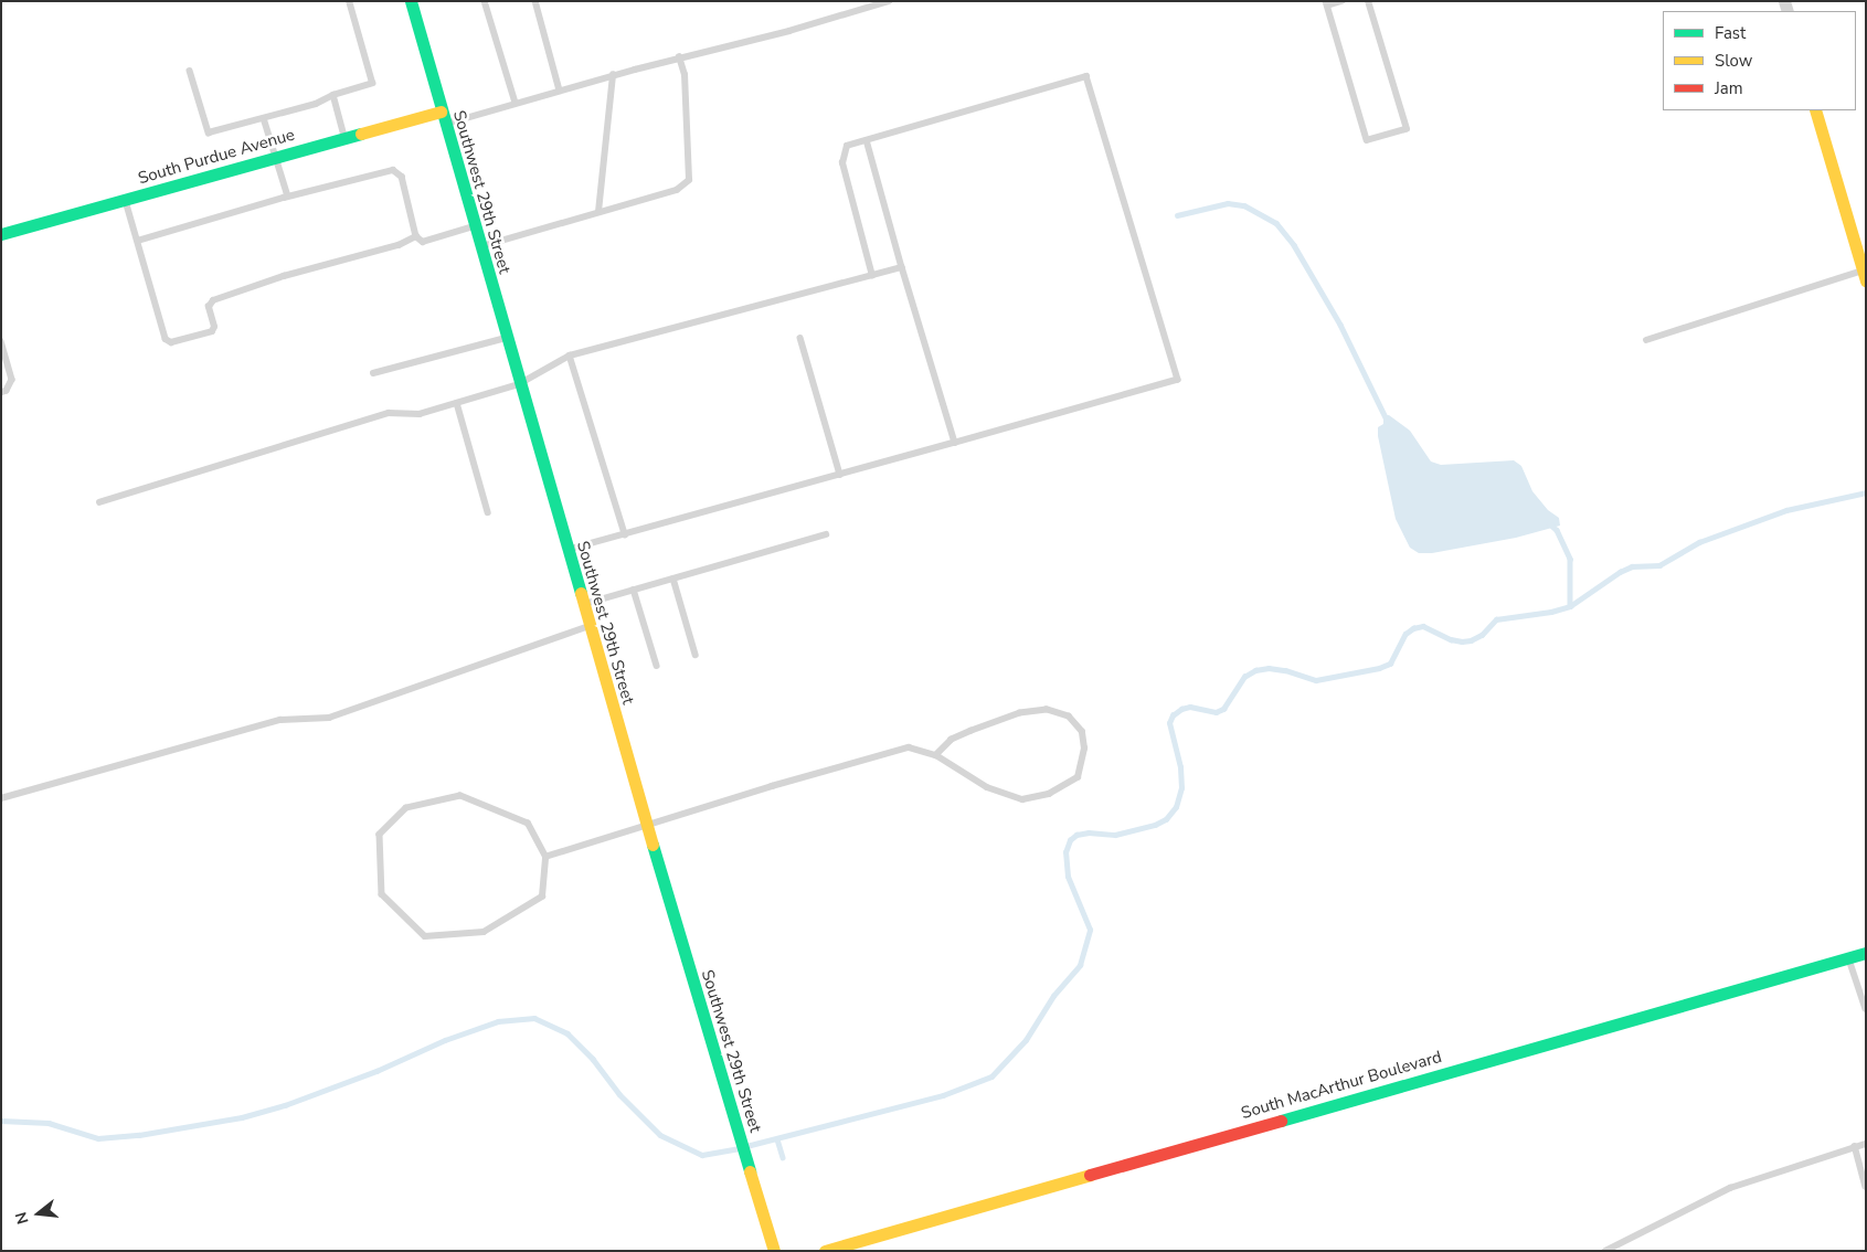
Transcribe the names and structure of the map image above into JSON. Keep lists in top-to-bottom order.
{
  "streets": {
    "street": ["South Purdue Avenue", "Southwest 29th Street", "South MacArthur Boulevard"]
  },
  "crossings": [
    ["South Purdue Avenue", "Southwest 29th Street"]
  ],
  "legend": ["Fast", "Slow", "Jam"],
  "north": "left"
}
